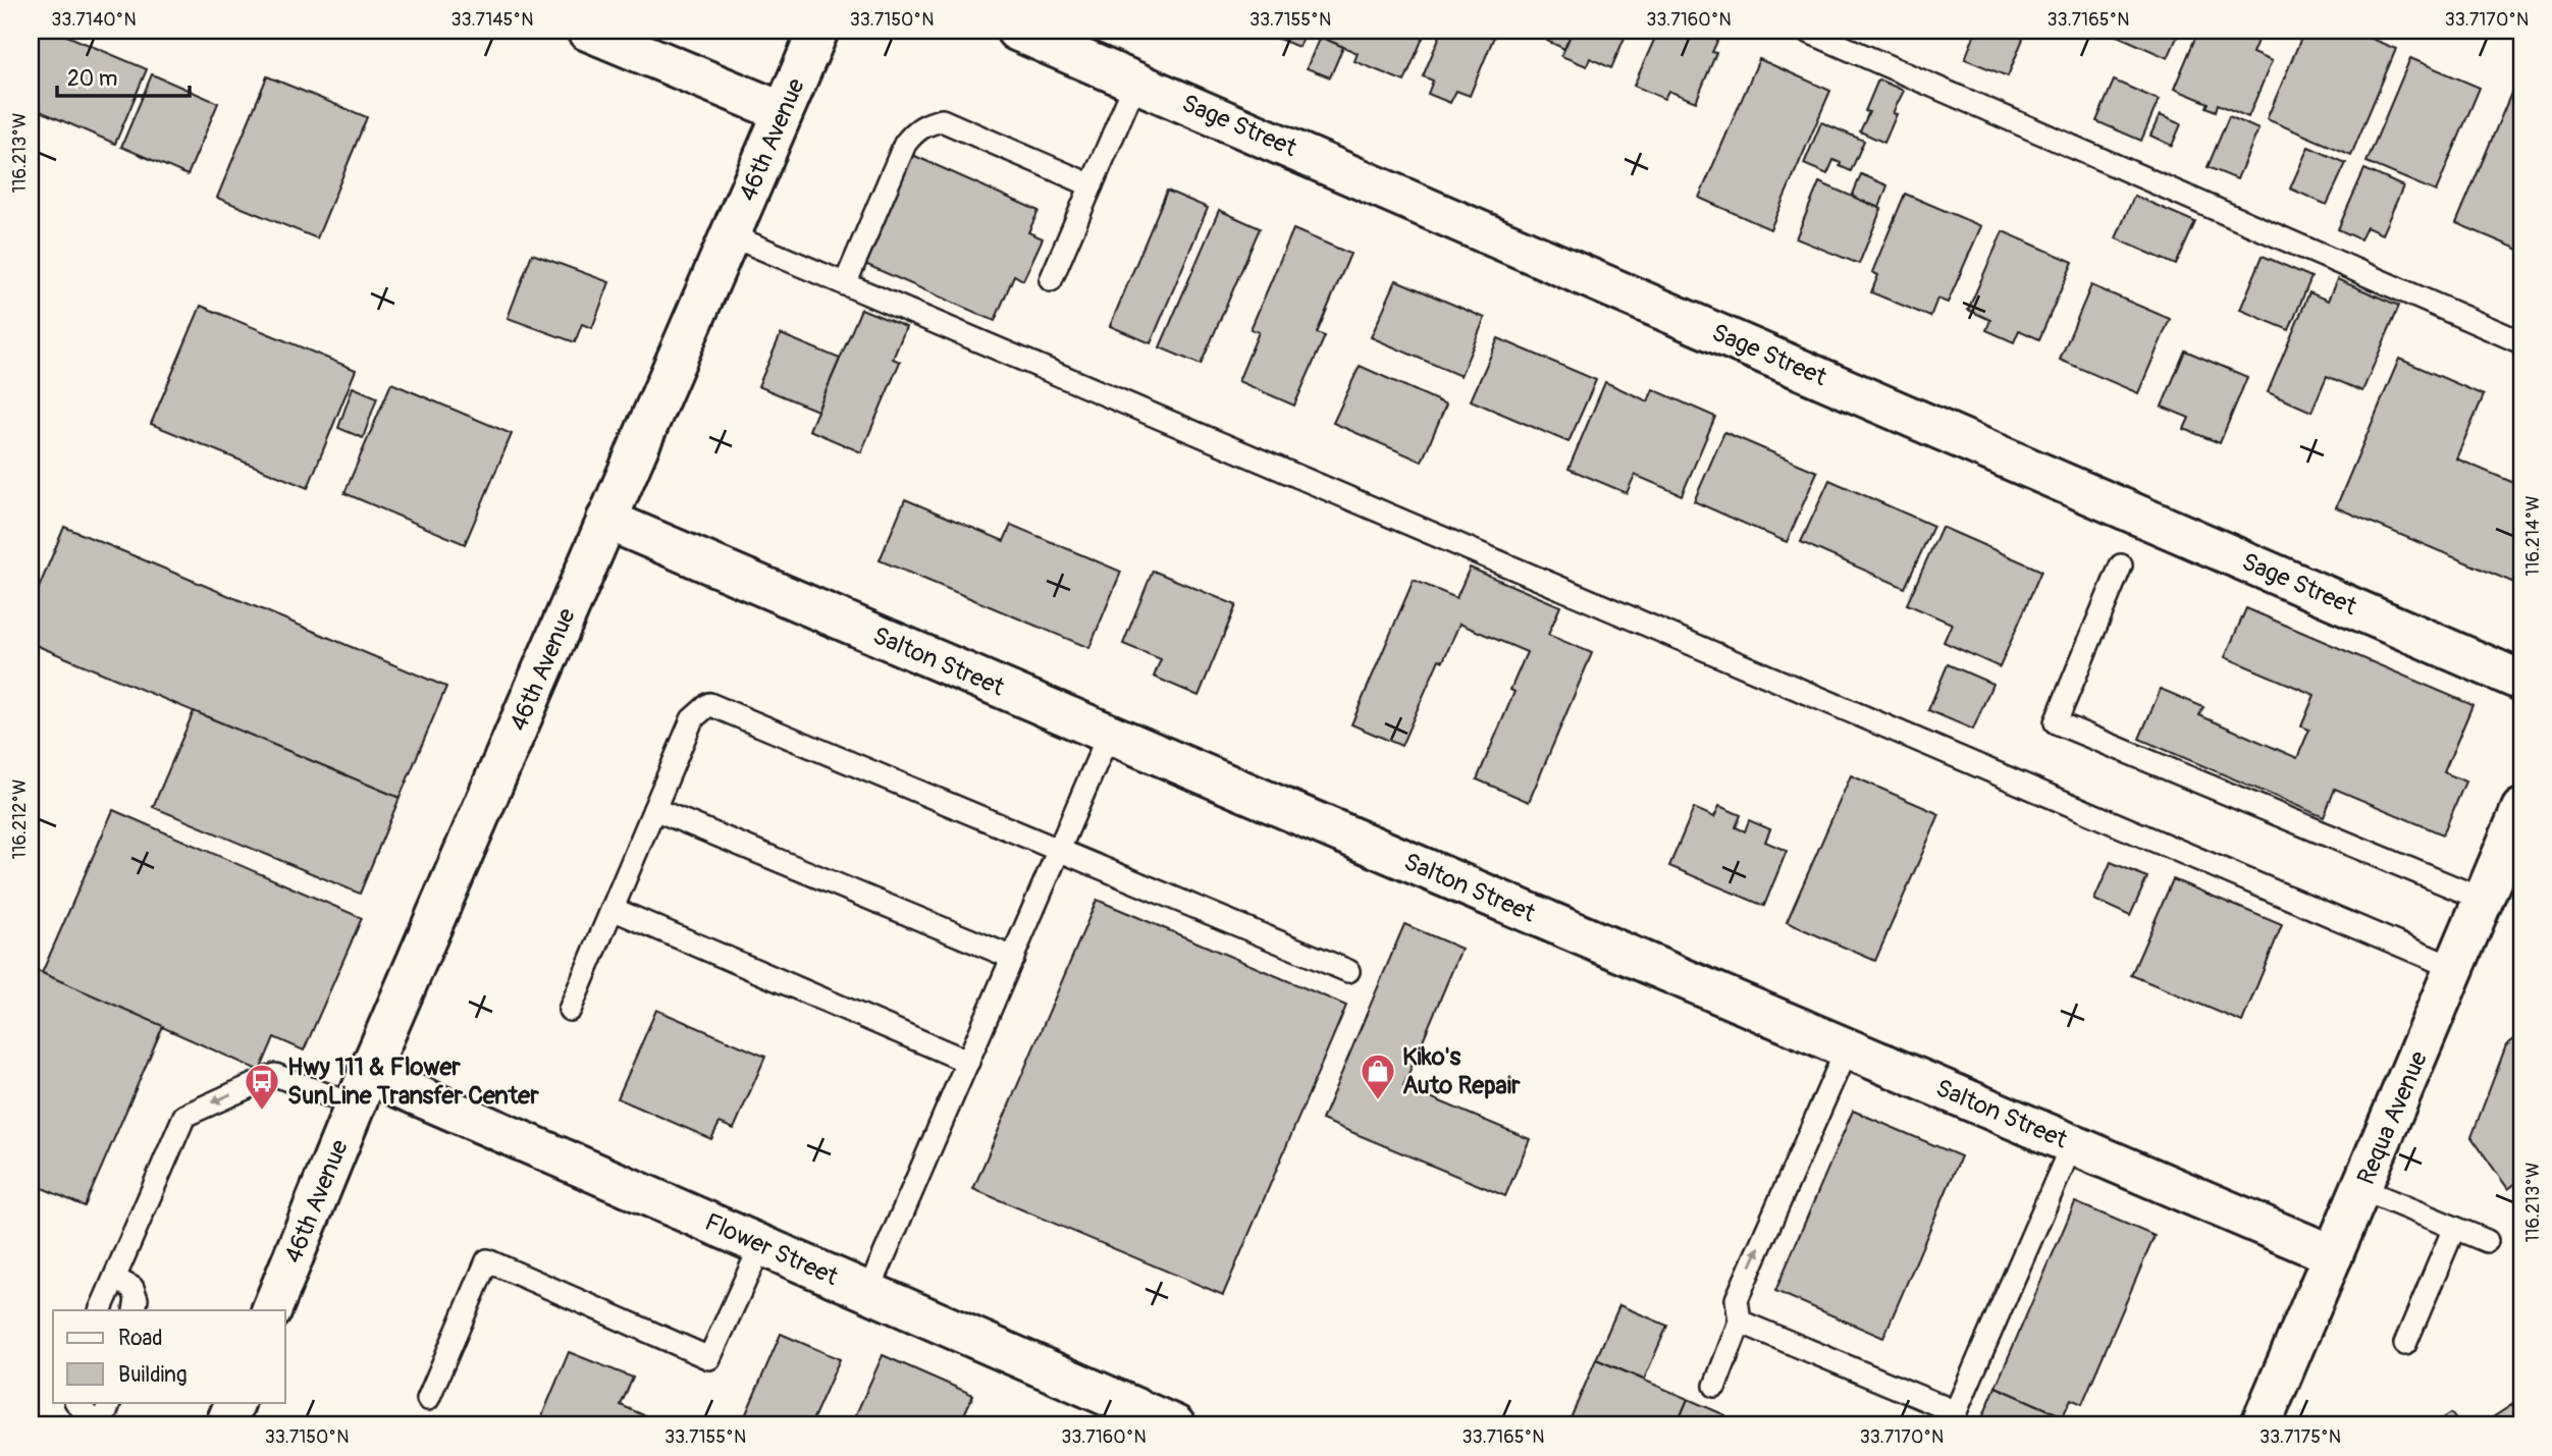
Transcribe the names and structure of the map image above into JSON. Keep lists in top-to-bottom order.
{
  "streets": {
    "street": [
      "Sage Street",
      "46th Avenue",
      "Salton Street",
      "Requa Avenue",
      "Flower Street"
    ]
  },
  "crossings": [
    ["46th Avenue", "Salton Street"],
    ["46th Avenue", "Flower Street"],
    ["Salton Street", "Requa Avenue"]
  ],
  "places": {
    "shop": ["Kiko's Auto Repair"],
    "bus stop": ["Hwy 111 & Flower SunLine Transfer Center"]
  },
  "legend": ["Road", "Building"],
  "scale_bar": "20 m",
  "coordinates": [
    "33.7140°N",
    "33.7145°N",
    "33.7150°N",
    "33.7155°N",
    "33.7160°N",
    "33.7165°N",
    "33.7170°N",
    "116.213°W",
    "116.214°W",
    "116.212°W",
    "33.7175°N"
  ]
}
